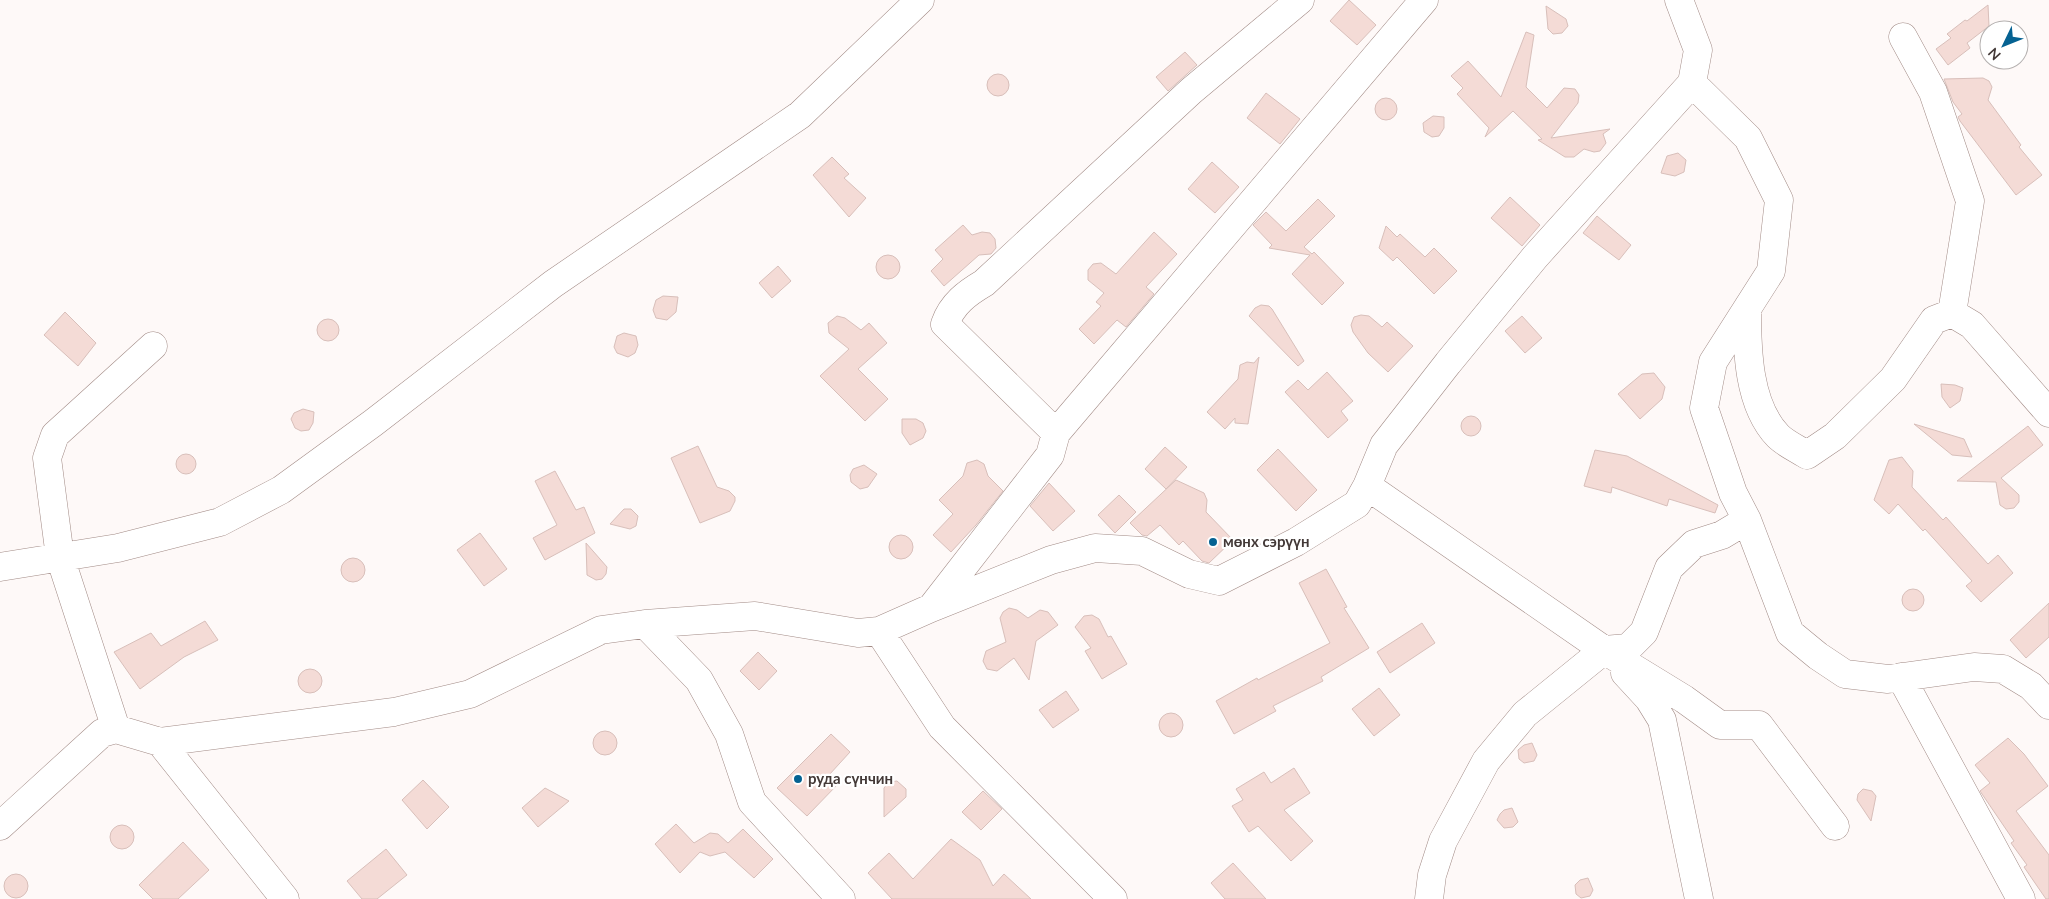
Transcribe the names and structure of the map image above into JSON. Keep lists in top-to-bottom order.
{
  "places": ["мөнх сэрүүн", "руда сүнчин"],
  "north": "bottom left"
}
